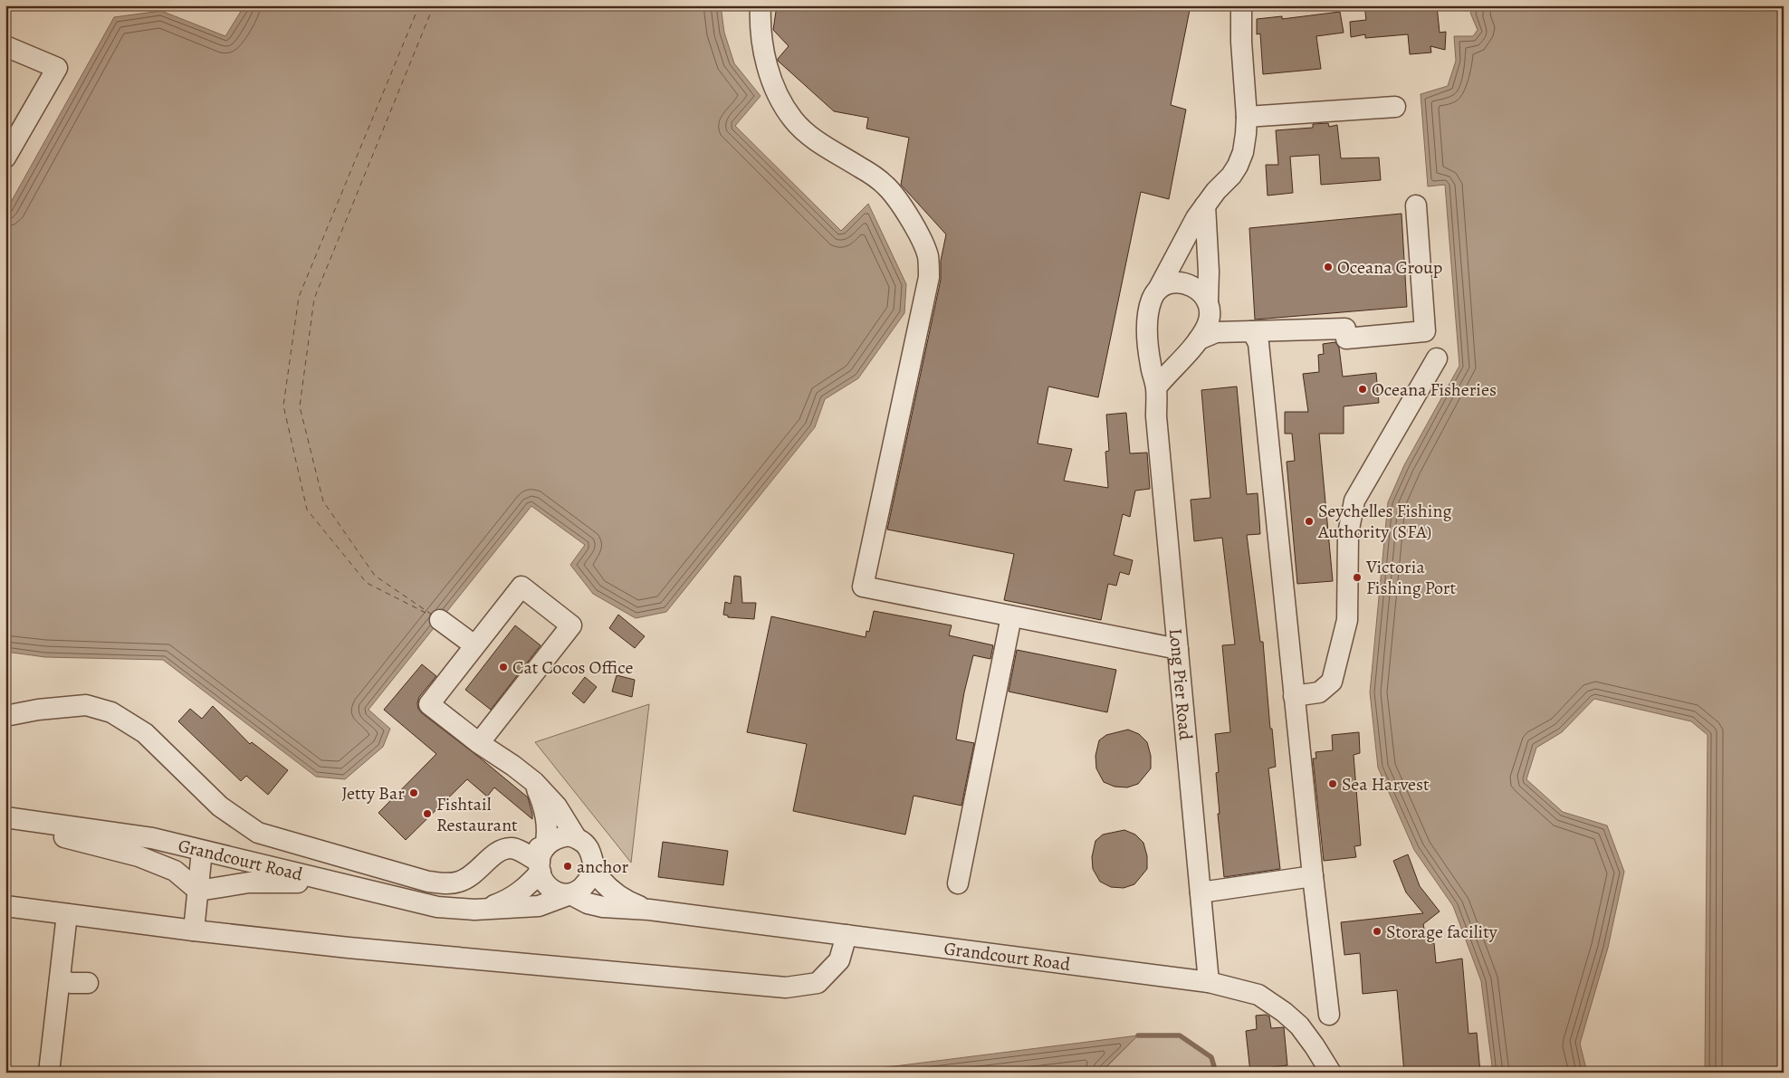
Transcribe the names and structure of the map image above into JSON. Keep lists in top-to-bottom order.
{
  "streets": {
    "street": ["Long Pier Road", "Grandcourt Road"]
  },
  "crossings": [
    ["Long Pier Road", "Grandcourt Road"]
  ],
  "places": [
    "Oceana Group",
    "Oceana Fisheries",
    "Seychelles Fishing Authority (SFA)",
    "Victoria Fishing Port",
    "Cat Cocos Office",
    "Sea Harvest",
    "Jetty Bar",
    "Fishtail Restaurant",
    "anchor",
    "Storage facility"
  ]
}
